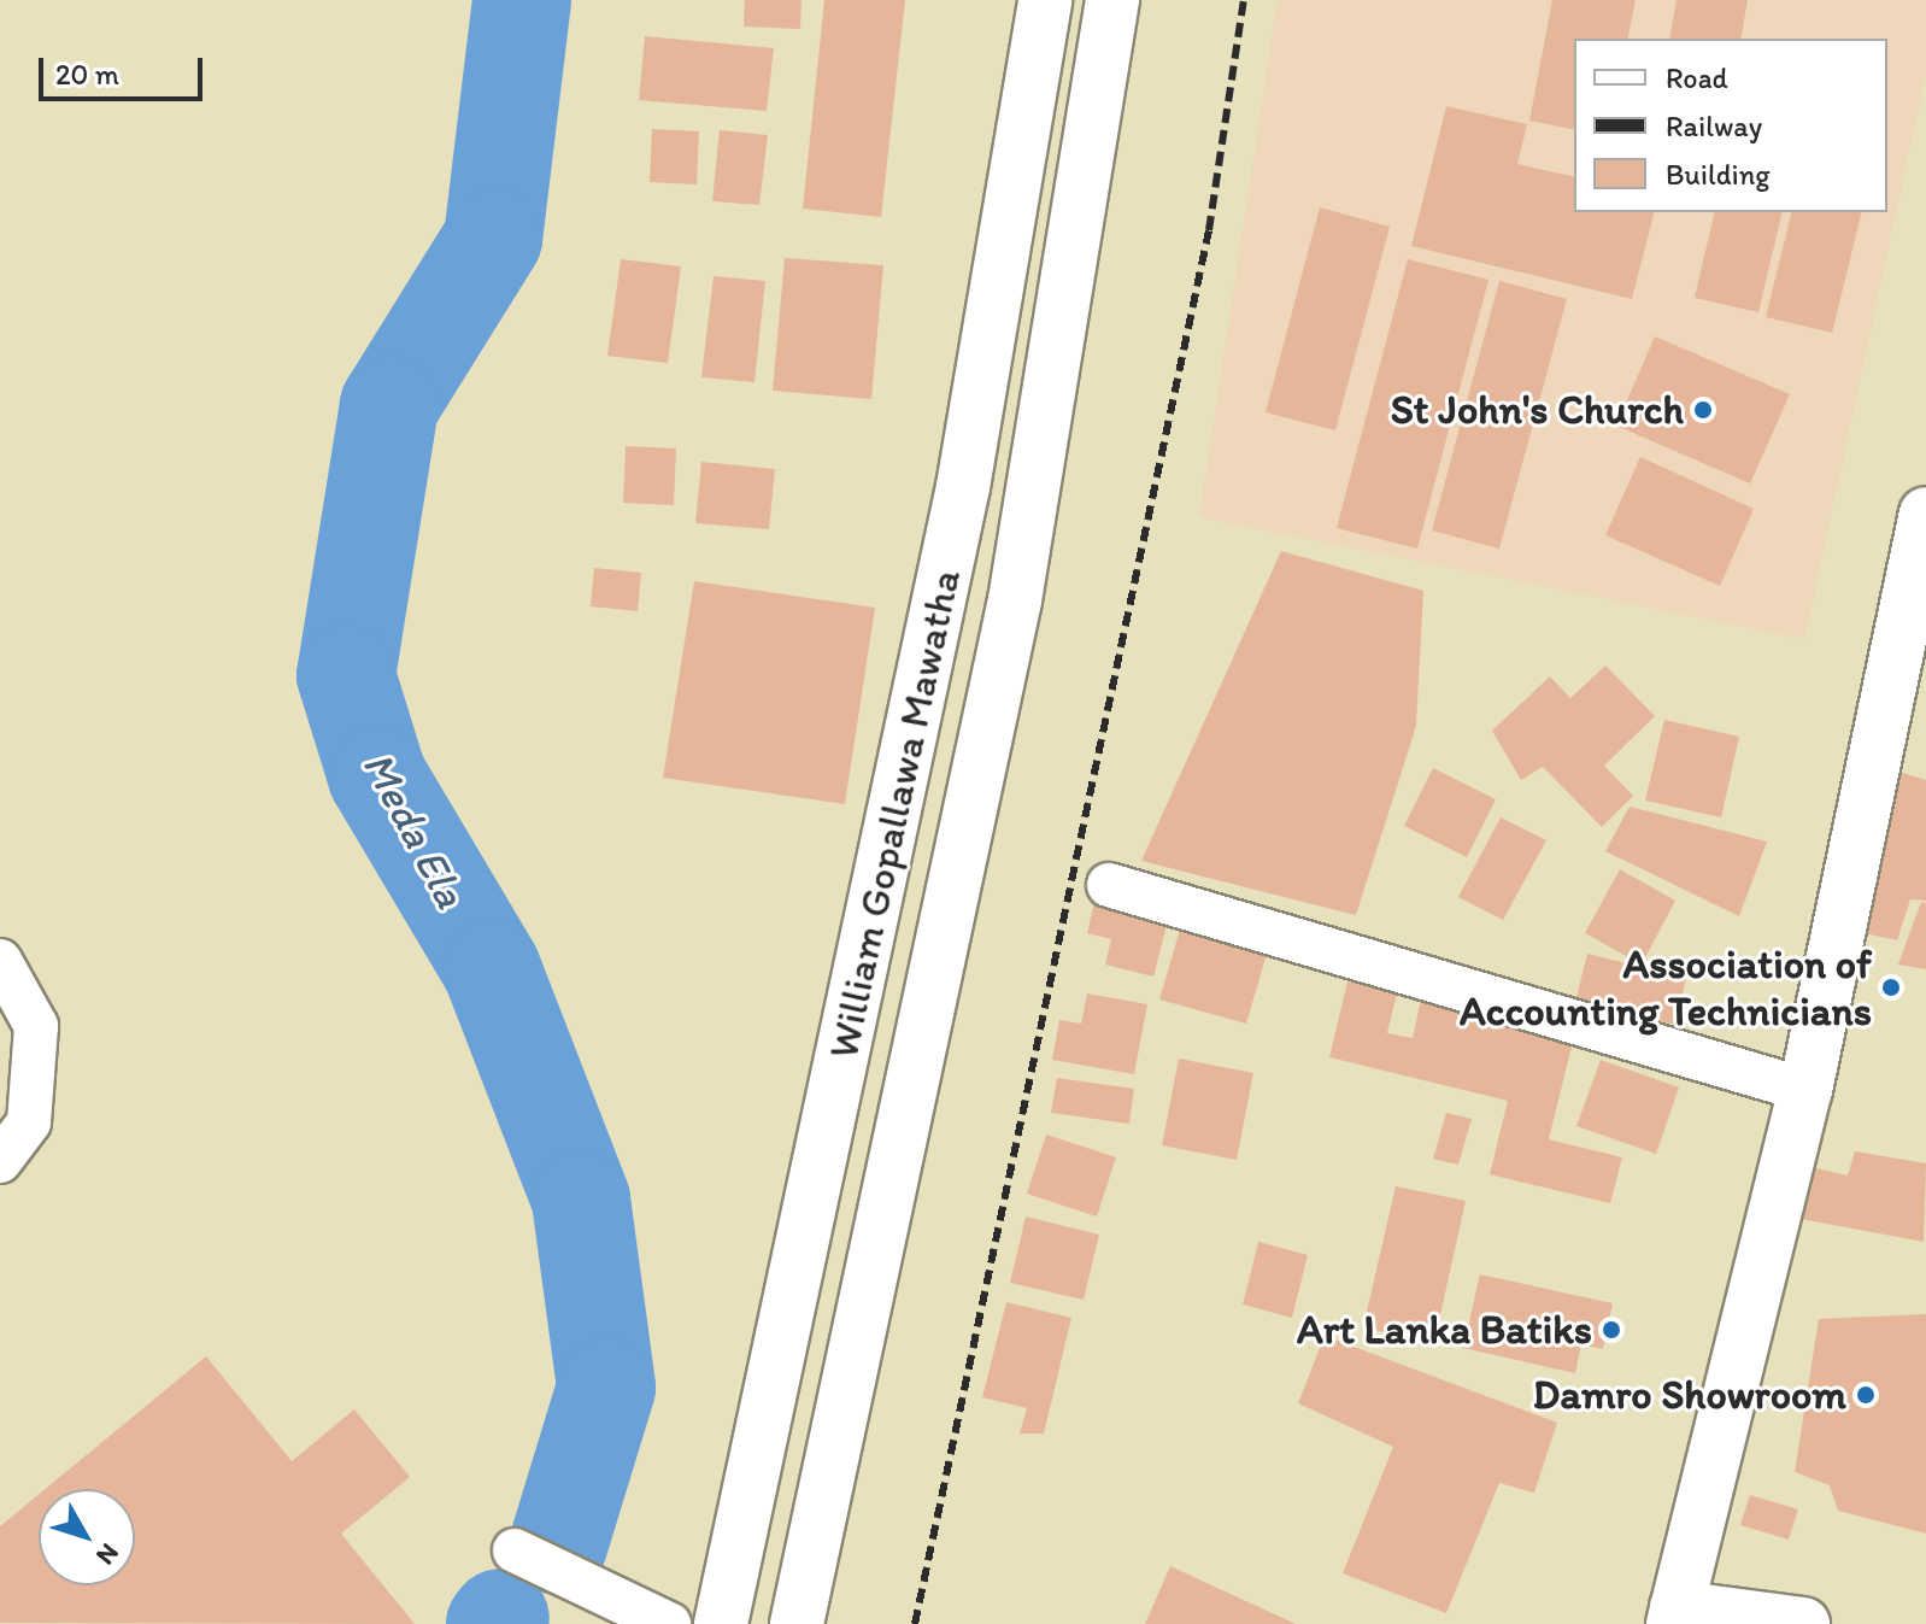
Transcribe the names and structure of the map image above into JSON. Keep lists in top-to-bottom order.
{
  "streets": {
    "main road": ["William Gopallawa Mawatha"]
  },
  "water": ["Meda Ela"],
  "places": [
    "St John's Church",
    "Association of Accounting Technicians",
    "Art Lanka Batiks",
    "Damro Showroom"
  ],
  "legend": ["Road", "Railway", "Building"],
  "scale_bar": "20 m",
  "north": "bottom right"
}
